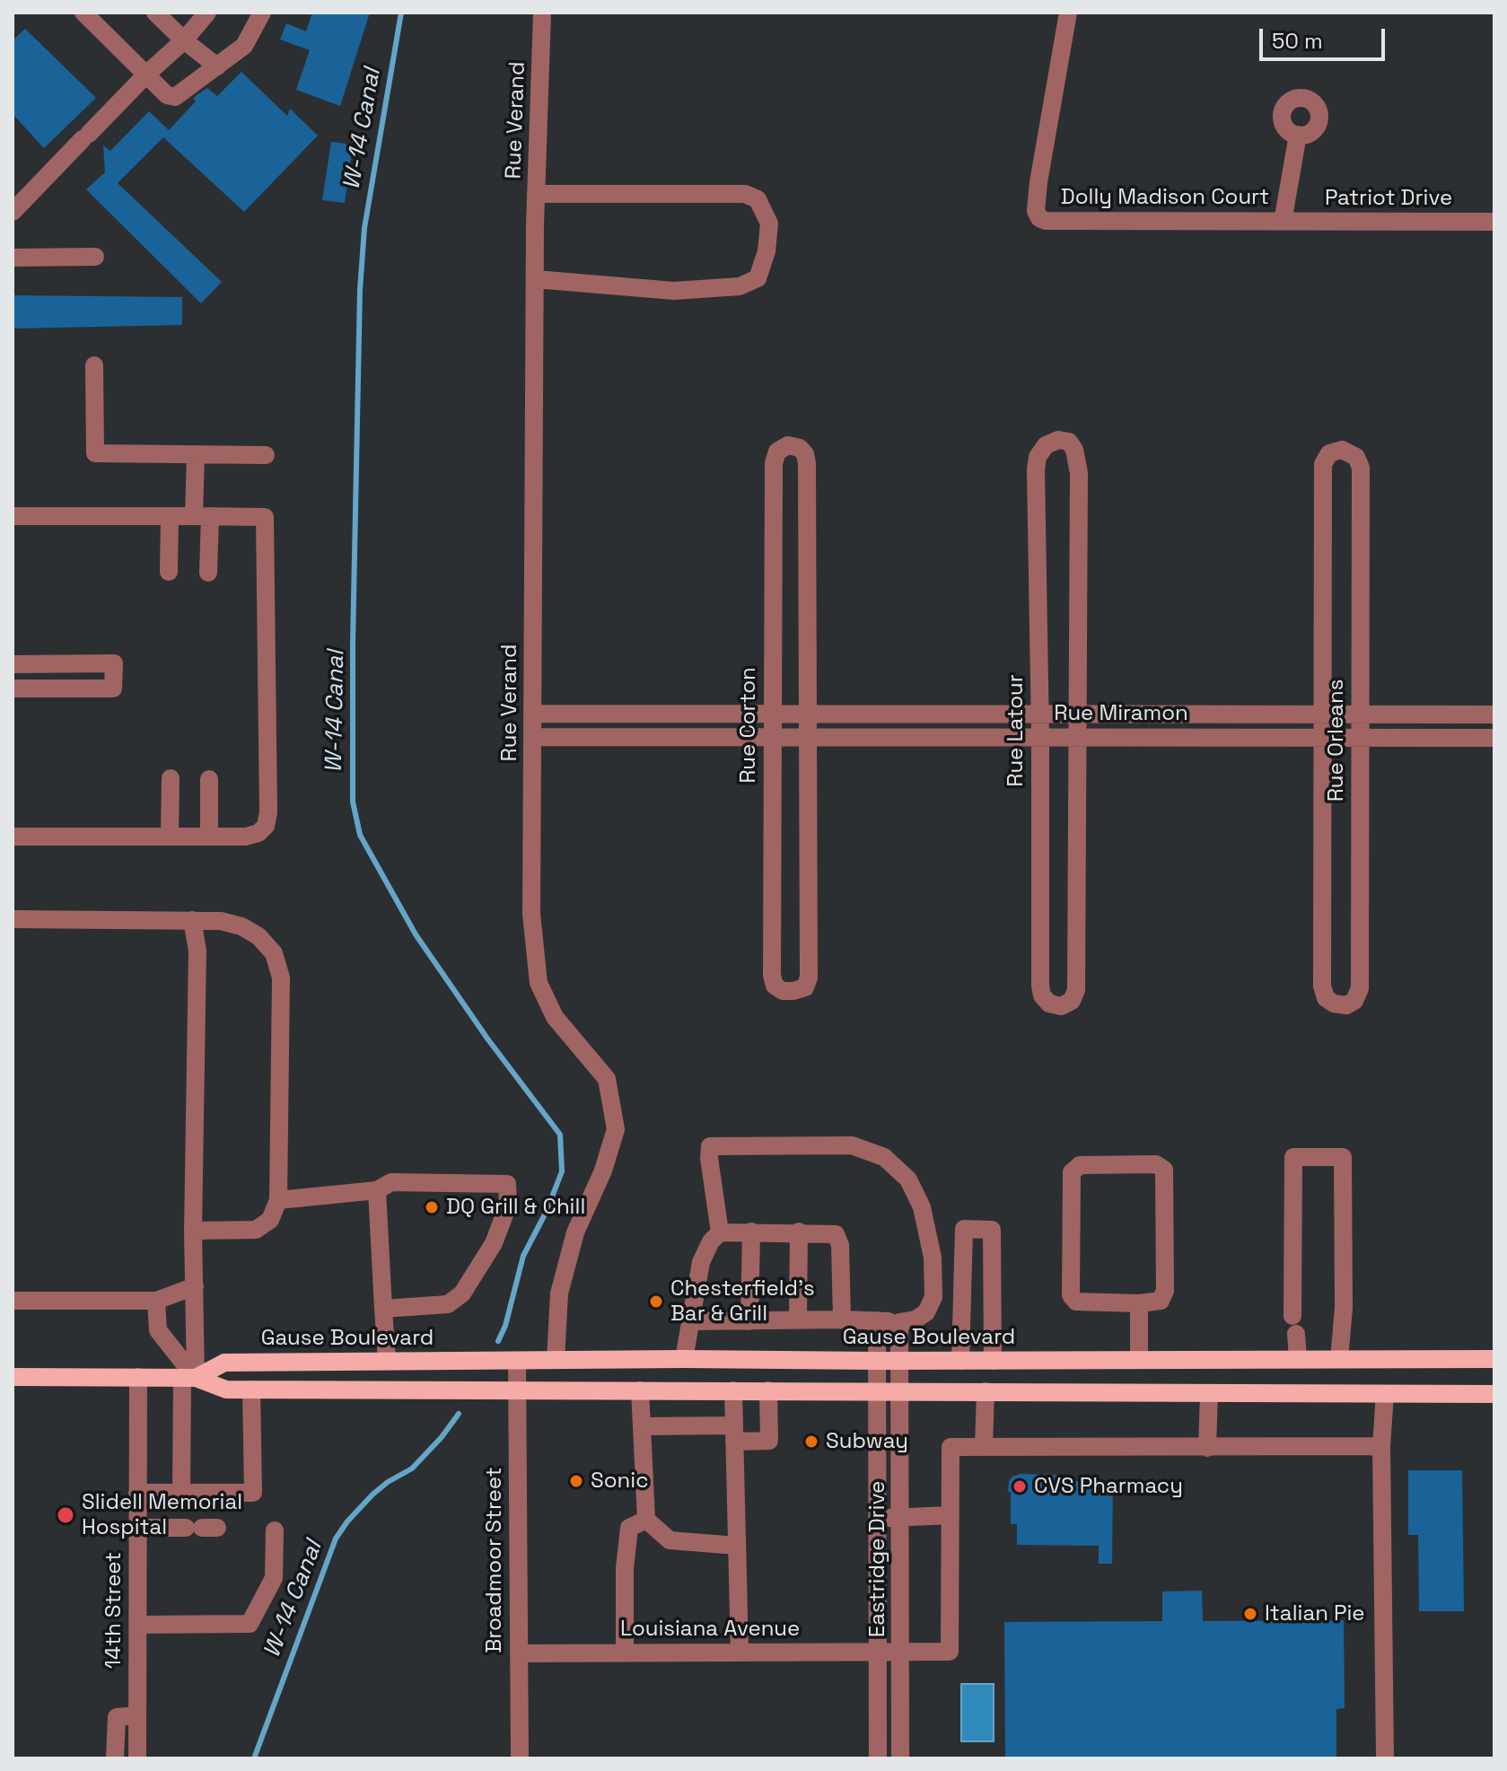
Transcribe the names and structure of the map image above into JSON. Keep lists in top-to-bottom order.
{
  "streets": {
    "main road": ["Gause Boulevard"],
    "street": [
      "Rue Verand",
      "Dolly Madison Court",
      "Patriot Drive",
      "Rue Miramon",
      "Rue Corton",
      "Rue Latour",
      "Rue Orleans",
      "Eastridge Drive",
      "Broadmoor Street",
      "14th Street",
      "Louisiana Avenue"
    ]
  },
  "crossings": [
    ["Rue Verand", "Rue Miramon"],
    ["Rue Verand", "Gause Boulevard"],
    ["Dolly Madison Court", "Patriot Drive"],
    ["Rue Miramon", "Rue Corton"],
    ["Rue Miramon", "Rue Latour"],
    ["Rue Miramon", "Rue Orleans"],
    ["Gause Boulevard", "Eastridge Drive"],
    ["Gause Boulevard", "Broadmoor Street"],
    ["Gause Boulevard", "14th Street"],
    ["Eastridge Drive", "Louisiana Avenue"],
    ["Broadmoor Street", "Louisiana Avenue"]
  ],
  "water": ["W-14 Canal"],
  "places": [
    "DQ Grill & Chill",
    "Chesterfield's Bar & Grill",
    "Subway",
    "Sonic",
    "CVS Pharmacy",
    "Slidell Memorial Hospital",
    "Italian Pie"
  ],
  "scale_bar": "50 m"
}
